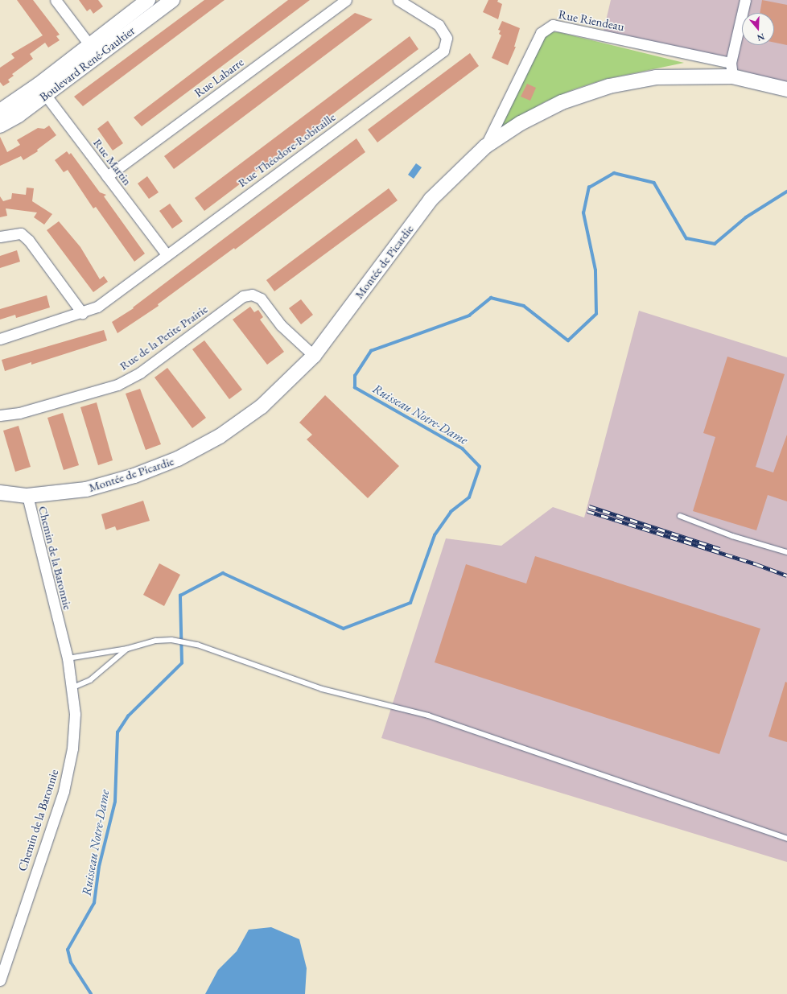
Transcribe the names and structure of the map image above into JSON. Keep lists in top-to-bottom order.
{
  "streets": {
    "street": [
      "Rue Riendeau",
      "Boulevard René-Gaultier",
      "Rue Labarre",
      "Rue Théodore-Robitaille",
      "Rue Martin",
      "Montée de Picardie",
      "Rue de la Petite Prairie",
      "Chemin de la Baronnie"
    ]
  },
  "crossings": [
    ["Rue Riendeau", "Montée de Picardie"],
    ["Boulevard René-Gaultier", "Rue Martin"],
    ["Rue Labarre", "Rue Martin"],
    ["Rue Théodore-Robitaille", "Rue Martin"],
    ["Montée de Picardie", "Rue de la Petite Prairie"],
    ["Montée de Picardie", "Chemin de la Baronnie"]
  ],
  "water": ["Ruisseau Notre-Dame"],
  "north": "bottom"
}
